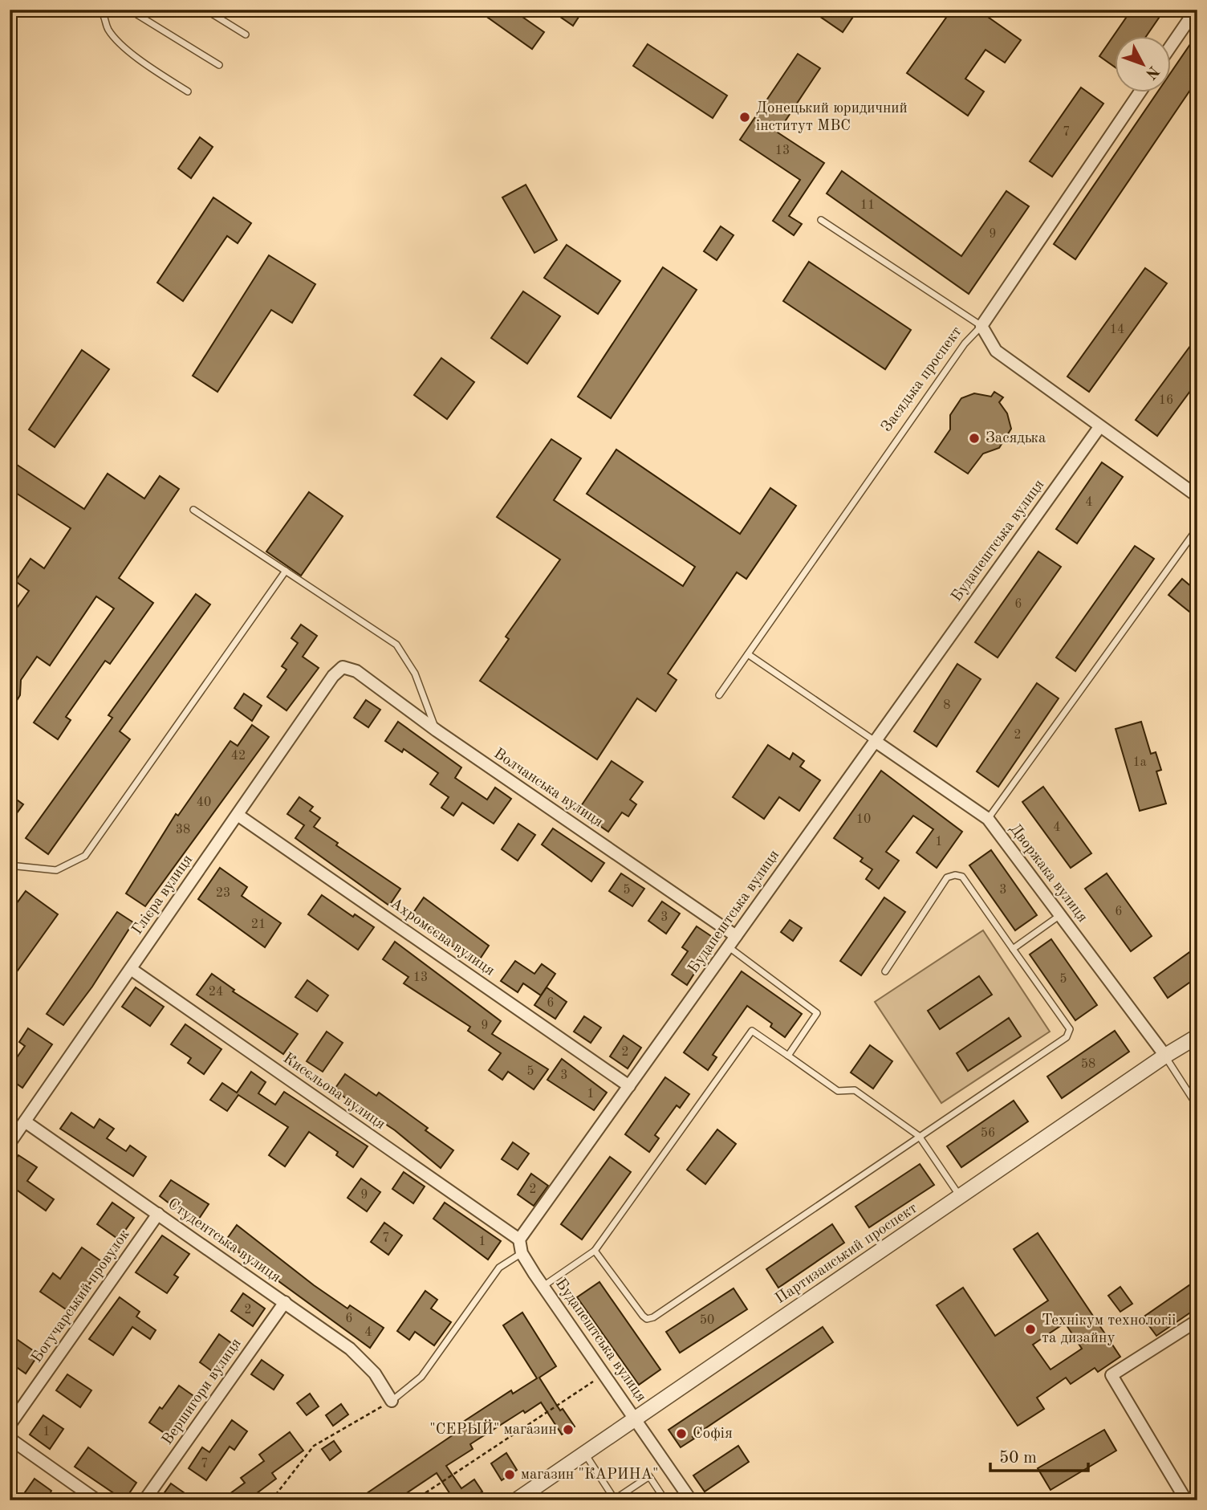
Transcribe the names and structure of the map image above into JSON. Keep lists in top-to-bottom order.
{
  "streets": {
    "street": [
      "Засядька проспект",
      "Будапештська вулиця",
      "Волчанська вулиця",
      "Дворжака вулиця",
      "Глієра вулиця",
      "Ахромєєва вулиця",
      "Кисєльова вулиця",
      "Студентська вулиця",
      "Партизанський проспект",
      "Богучарський провулок",
      "Вершигори вулиця"
    ]
  },
  "crossings": [
    ["Будапештська вулиця", "Волчанська вулиця"],
    ["Будапештська вулиця", "Дворжака вулиця"],
    ["Будапештська вулиця", "Ахромєєва вулиця"],
    ["Будапештська вулиця", "Кисєльова вулиця"],
    ["Будапештська вулиця", "Партизанський проспект"],
    ["Волчанська вулиця", "Глієра вулиця"],
    ["Дворжака вулиця", "Партизанський проспект"],
    ["Глієра вулиця", "Ахромєєва вулиця"],
    ["Глієра вулиця", "Кисєльова вулиця"],
    ["Глієра вулиця", "Студентська вулиця"],
    ["Студентська вулиця", "Богучарський провулок"],
    ["Студентська вулиця", "Вершигори вулиця"]
  ],
  "places": [
    "Донецький юридичний інститут МВС",
    "Засядька",
    "Технікум технологіі та дизайну",
    "\"СЕРЫЙ\" магазин",
    "Софія",
    "магазин \"КАРИНА\""
  ],
  "house_numbers": [
    "7",
    "13",
    "11",
    "9",
    "14",
    "16",
    "4",
    "6",
    "8",
    "2",
    "42",
    "1а",
    "40",
    "10",
    "4",
    "38",
    "1",
    "5",
    "3",
    "23",
    "6",
    "3",
    "21",
    "13",
    "5",
    "24",
    "6",
    "9",
    "2",
    "58",
    "5",
    "3",
    "1",
    "56",
    "2",
    "9",
    "7",
    "1",
    "2",
    "6",
    "50",
    "4",
    "1",
    "7"
  ],
  "scale_bar": "50 m",
  "north": "bottom right"
}
